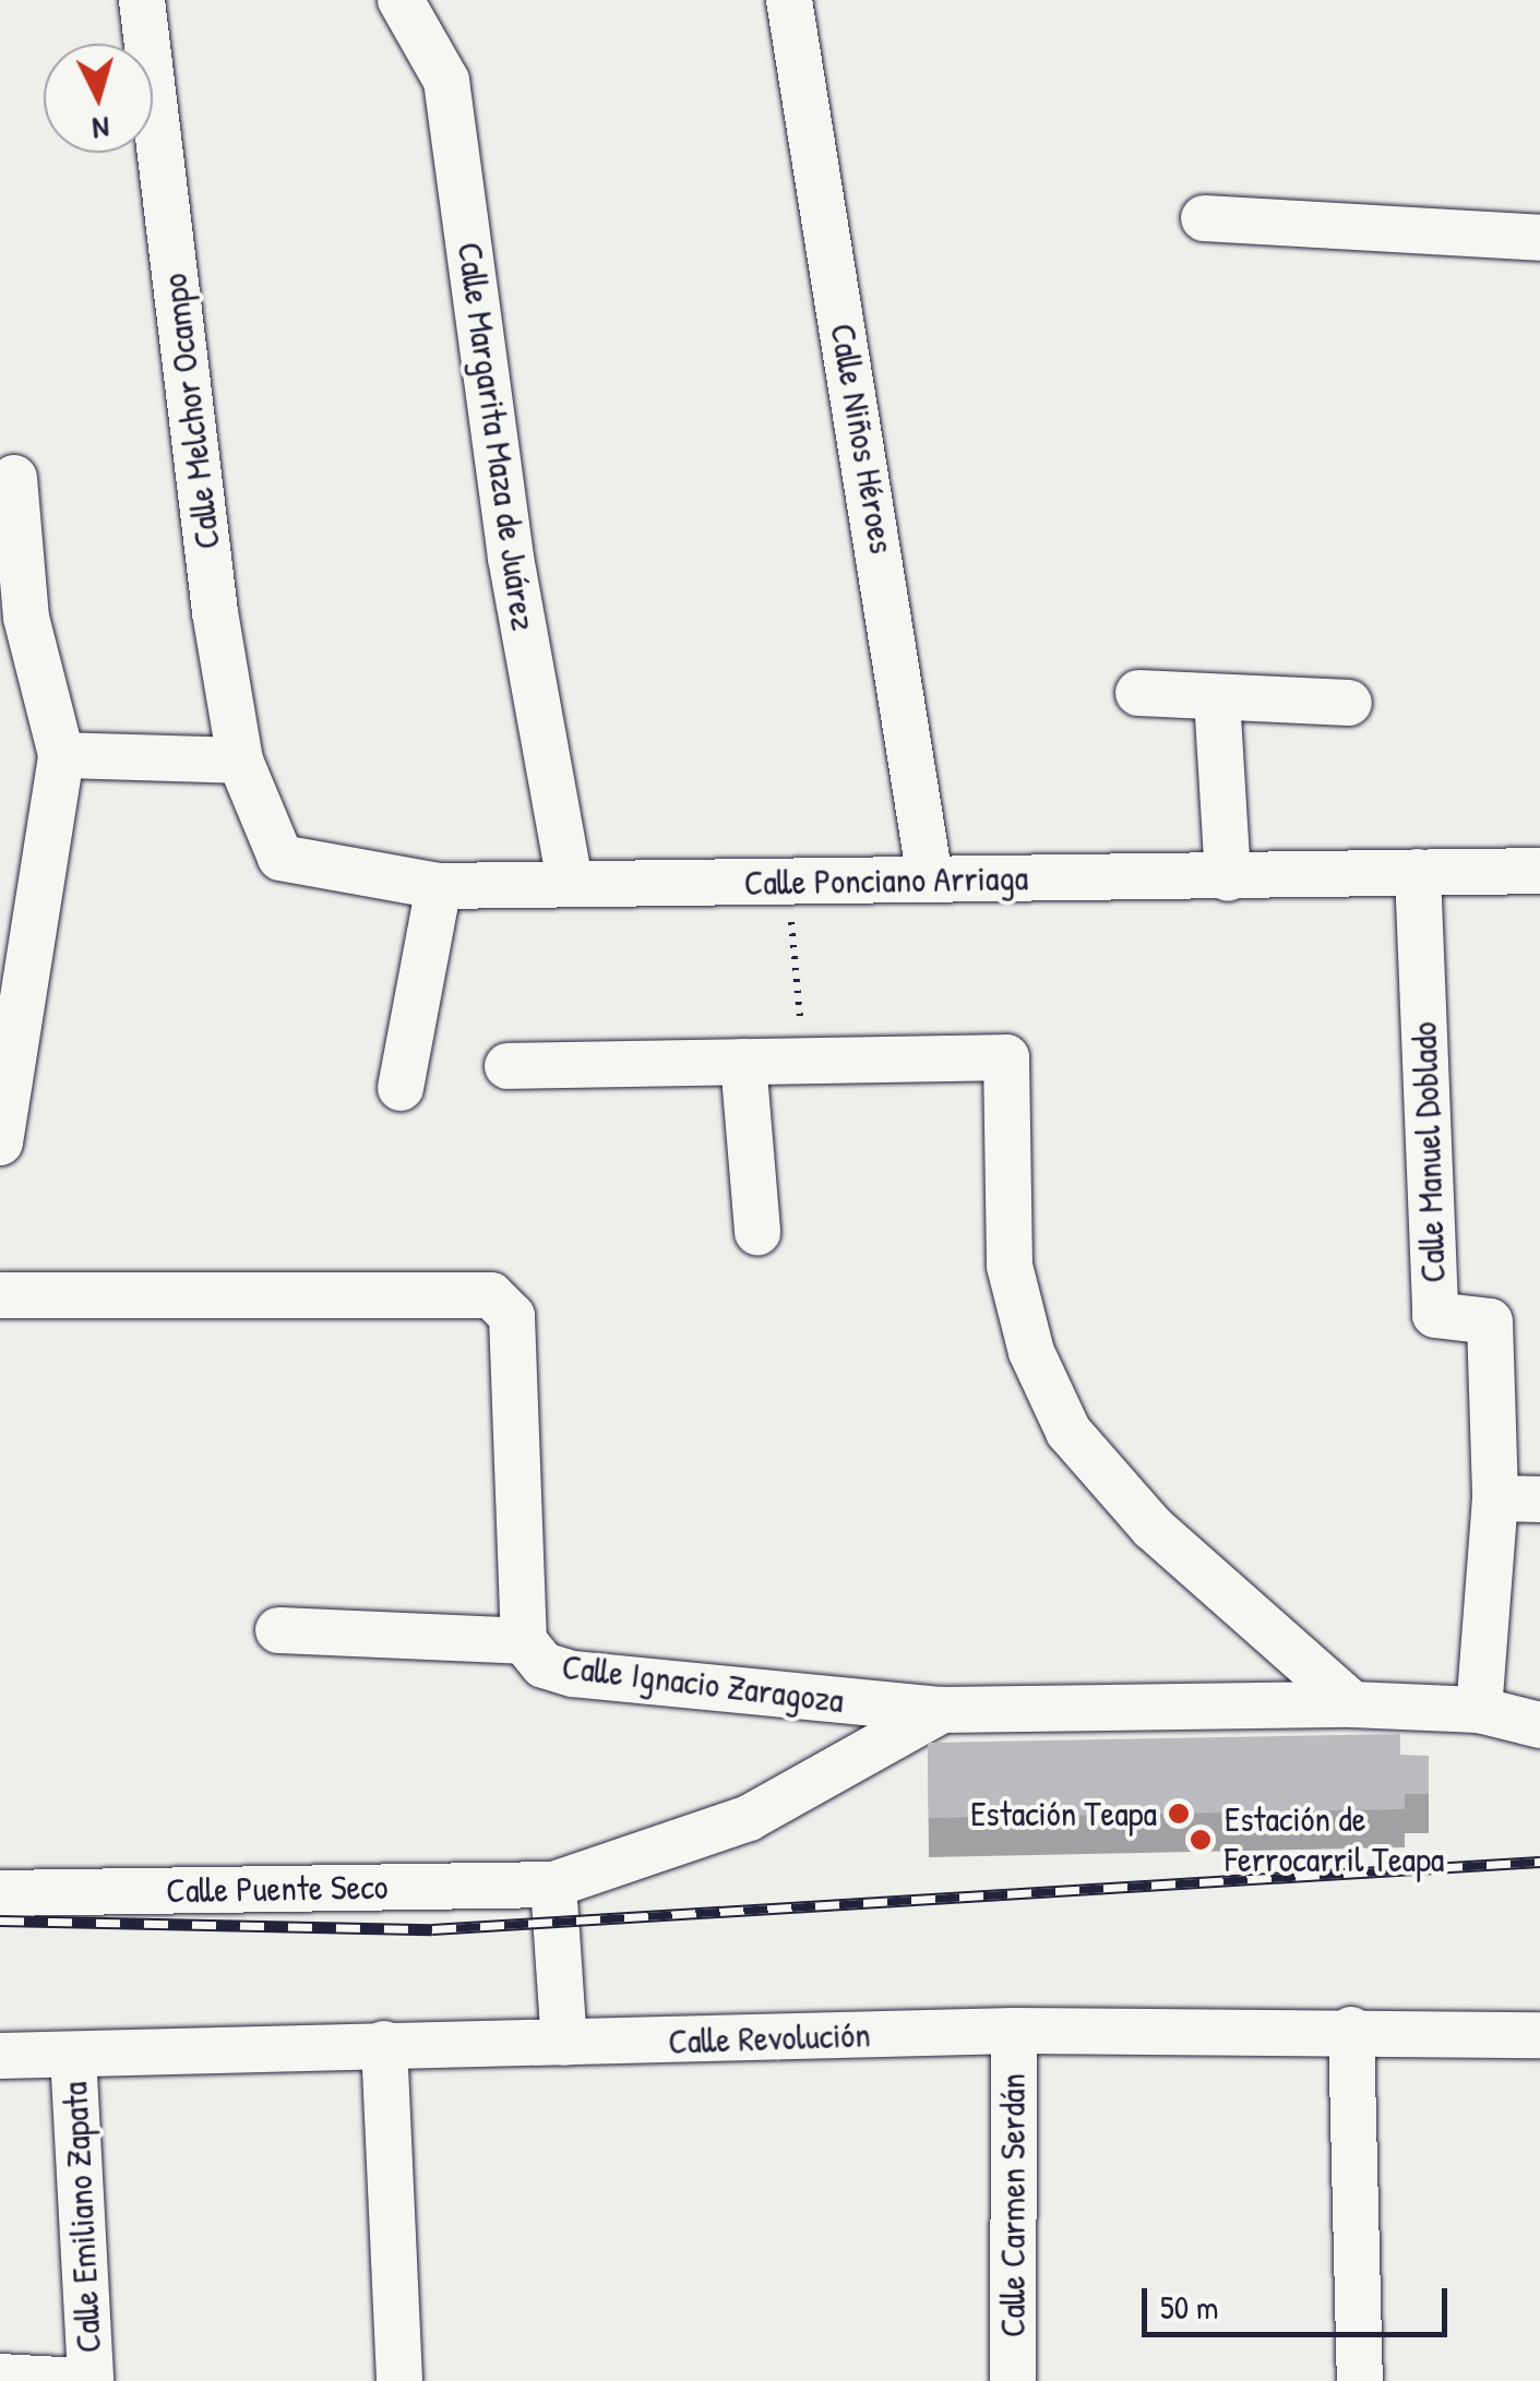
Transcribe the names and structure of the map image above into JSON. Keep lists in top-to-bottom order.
{
  "streets": {
    "street": [
      "Calle Melchor Ocampo",
      "Calle Margarita Maza de Juárez",
      "Calle Niños Héroes",
      "Calle Ponciano Arriaga",
      "Calle Manuel Doblado",
      "Calle Ignacio Zaragoza",
      "Calle Puente Seco",
      "Calle Revolución",
      "Calle Carmen Serdán",
      "Calle Emiliano Zapata"
    ]
  },
  "crossings": [
    ["Calle Melchor Ocampo", "Calle Ponciano Arriaga"],
    ["Calle Margarita Maza de Juárez", "Calle Ponciano Arriaga"],
    ["Calle Niños Héroes", "Calle Ponciano Arriaga"],
    ["Calle Ponciano Arriaga", "Calle Manuel Doblado"],
    ["Calle Manuel Doblado", "Calle Ignacio Zaragoza"],
    ["Calle Ignacio Zaragoza", "Calle Puente Seco"],
    ["Calle Revolución", "Calle Carmen Serdán"],
    ["Calle Revolución", "Calle Emiliano Zapata"]
  ],
  "places": ["Estación Teapa", "Estación de Ferrocarril Teapa"],
  "scale_bar": "50 m",
  "north": "bottom"
}
